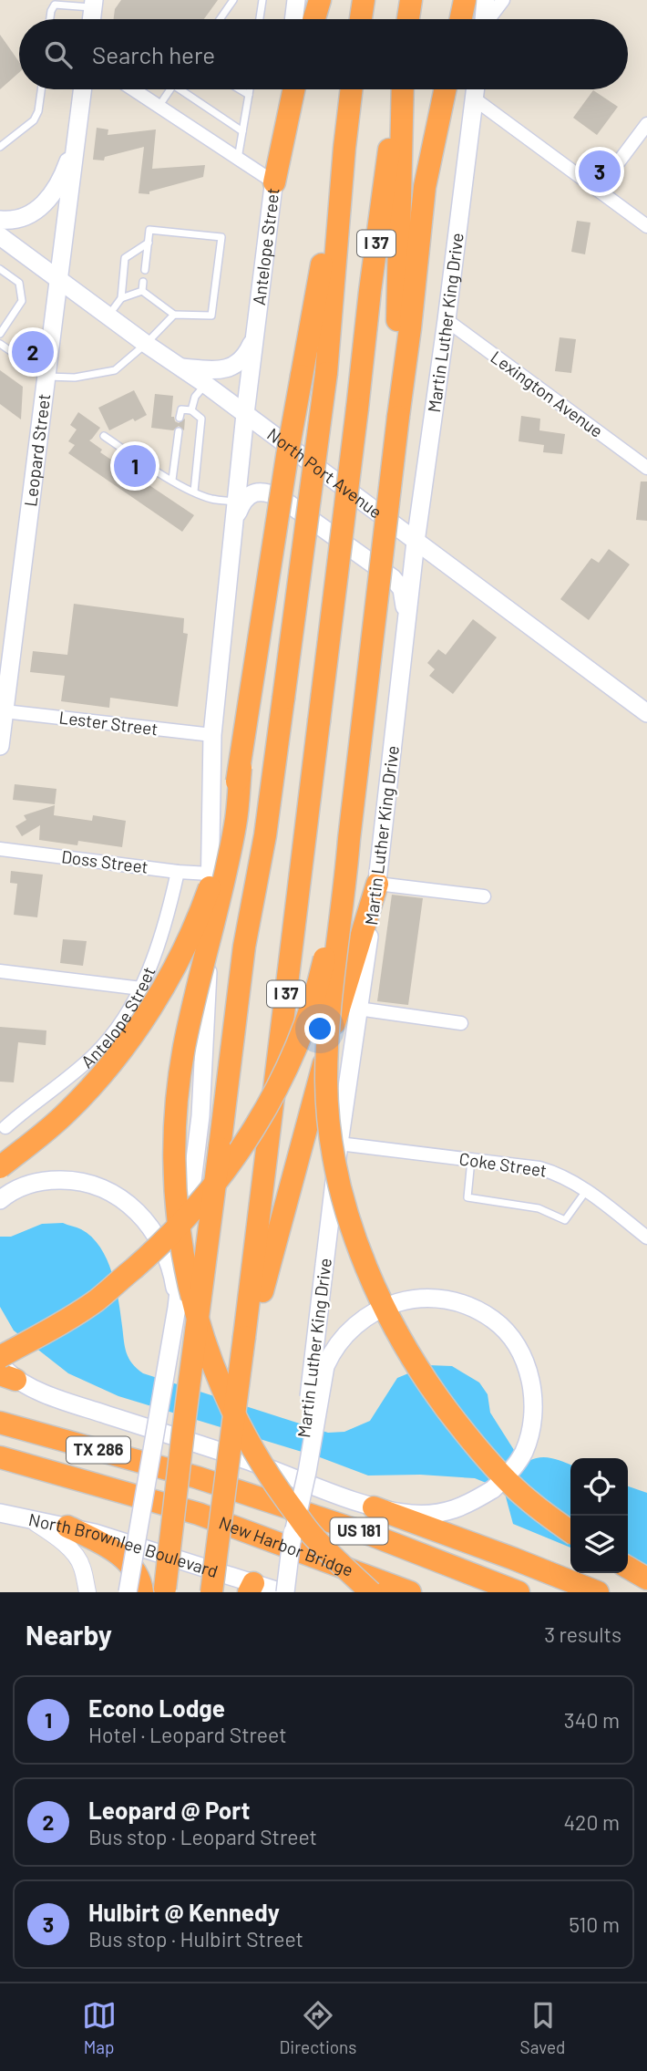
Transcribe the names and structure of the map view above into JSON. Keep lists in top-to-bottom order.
{
  "streets": {
    "highway": [
      "I 37",
      "TX 286",
      "US 181",
      "New Harbor Bridge"
    ],
    "main road": [
      "Antelope Street",
      "Martin Luther King Drive",
      "Leopard Street",
      "North Port Avenue",
      "North Brownlee Boulevard"
    ],
    "street": [
      "Lexington Avenue",
      "Lester Street",
      "Doss Street",
      "Coke Street"
    ]
  },
  "crossings": [
    ["Antelope Street", "North Port Avenue"],
    ["Antelope Street", "Lester Street"],
    ["Antelope Street", "Doss Street"],
    ["Martin Luther King Drive", "Lexington Avenue"],
    ["Martin Luther King Drive", "North Port Avenue"],
    ["Martin Luther King Drive", "Coke Street"],
    ["Martin Luther King Drive", "North Brownlee Boulevard"],
    ["Leopard Street", "North Port Avenue"],
    ["Leopard Street", "Lester Street"],
    ["TX 286", "New Harbor Bridge"]
  ],
  "page": {
    "search": "Search here",
    "pins": ["3", "2", "1"],
    "heading": ["Nearby", "3 results"],
    "list": [
      {
        "mark": "1",
        "name": "Econo Lodge",
        "note": "Hotel · Leopard Street",
        "value": "340 m"
      },
      {
        "mark": "2",
        "name": "Leopard @ Port",
        "note": "Bus stop · Leopard Street",
        "value": "420 m"
      },
      {
        "mark": "3",
        "name": "Hulbirt @ Kennedy",
        "note": "Bus stop · Hulbirt Street",
        "value": "510 m"
      }
    ],
    "nav": ["Map", "Directions", "Saved"]
  }
}
